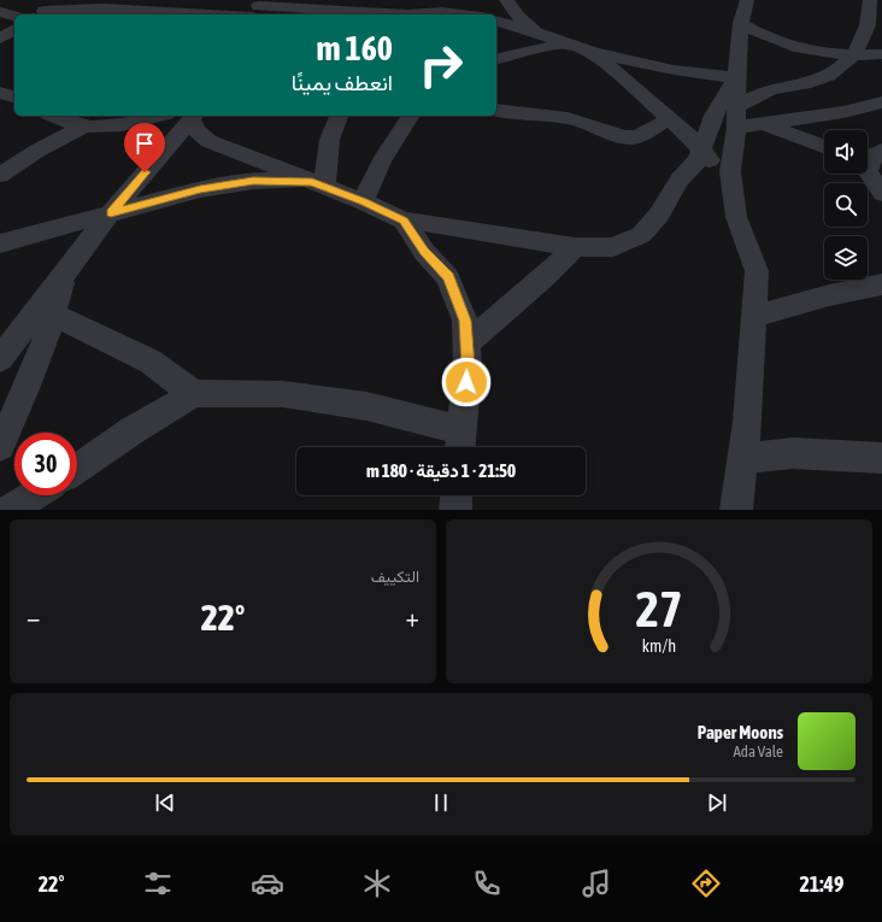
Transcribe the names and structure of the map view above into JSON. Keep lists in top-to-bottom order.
{
  "page": {
    "turn": ["160 m", "انعطف يمينًا"],
    "limit": "30",
    "trip": "21:50 · 1 دقيقة · 180 m",
    "tile": "التكييف",
    "heat": ["−", "22°", "+"],
    "song": ["Paper Moons", "Ada Vale"],
    "tabs": ["21:49", "22°"],
    "gauge": ["27", "km/h"]
  }
}
